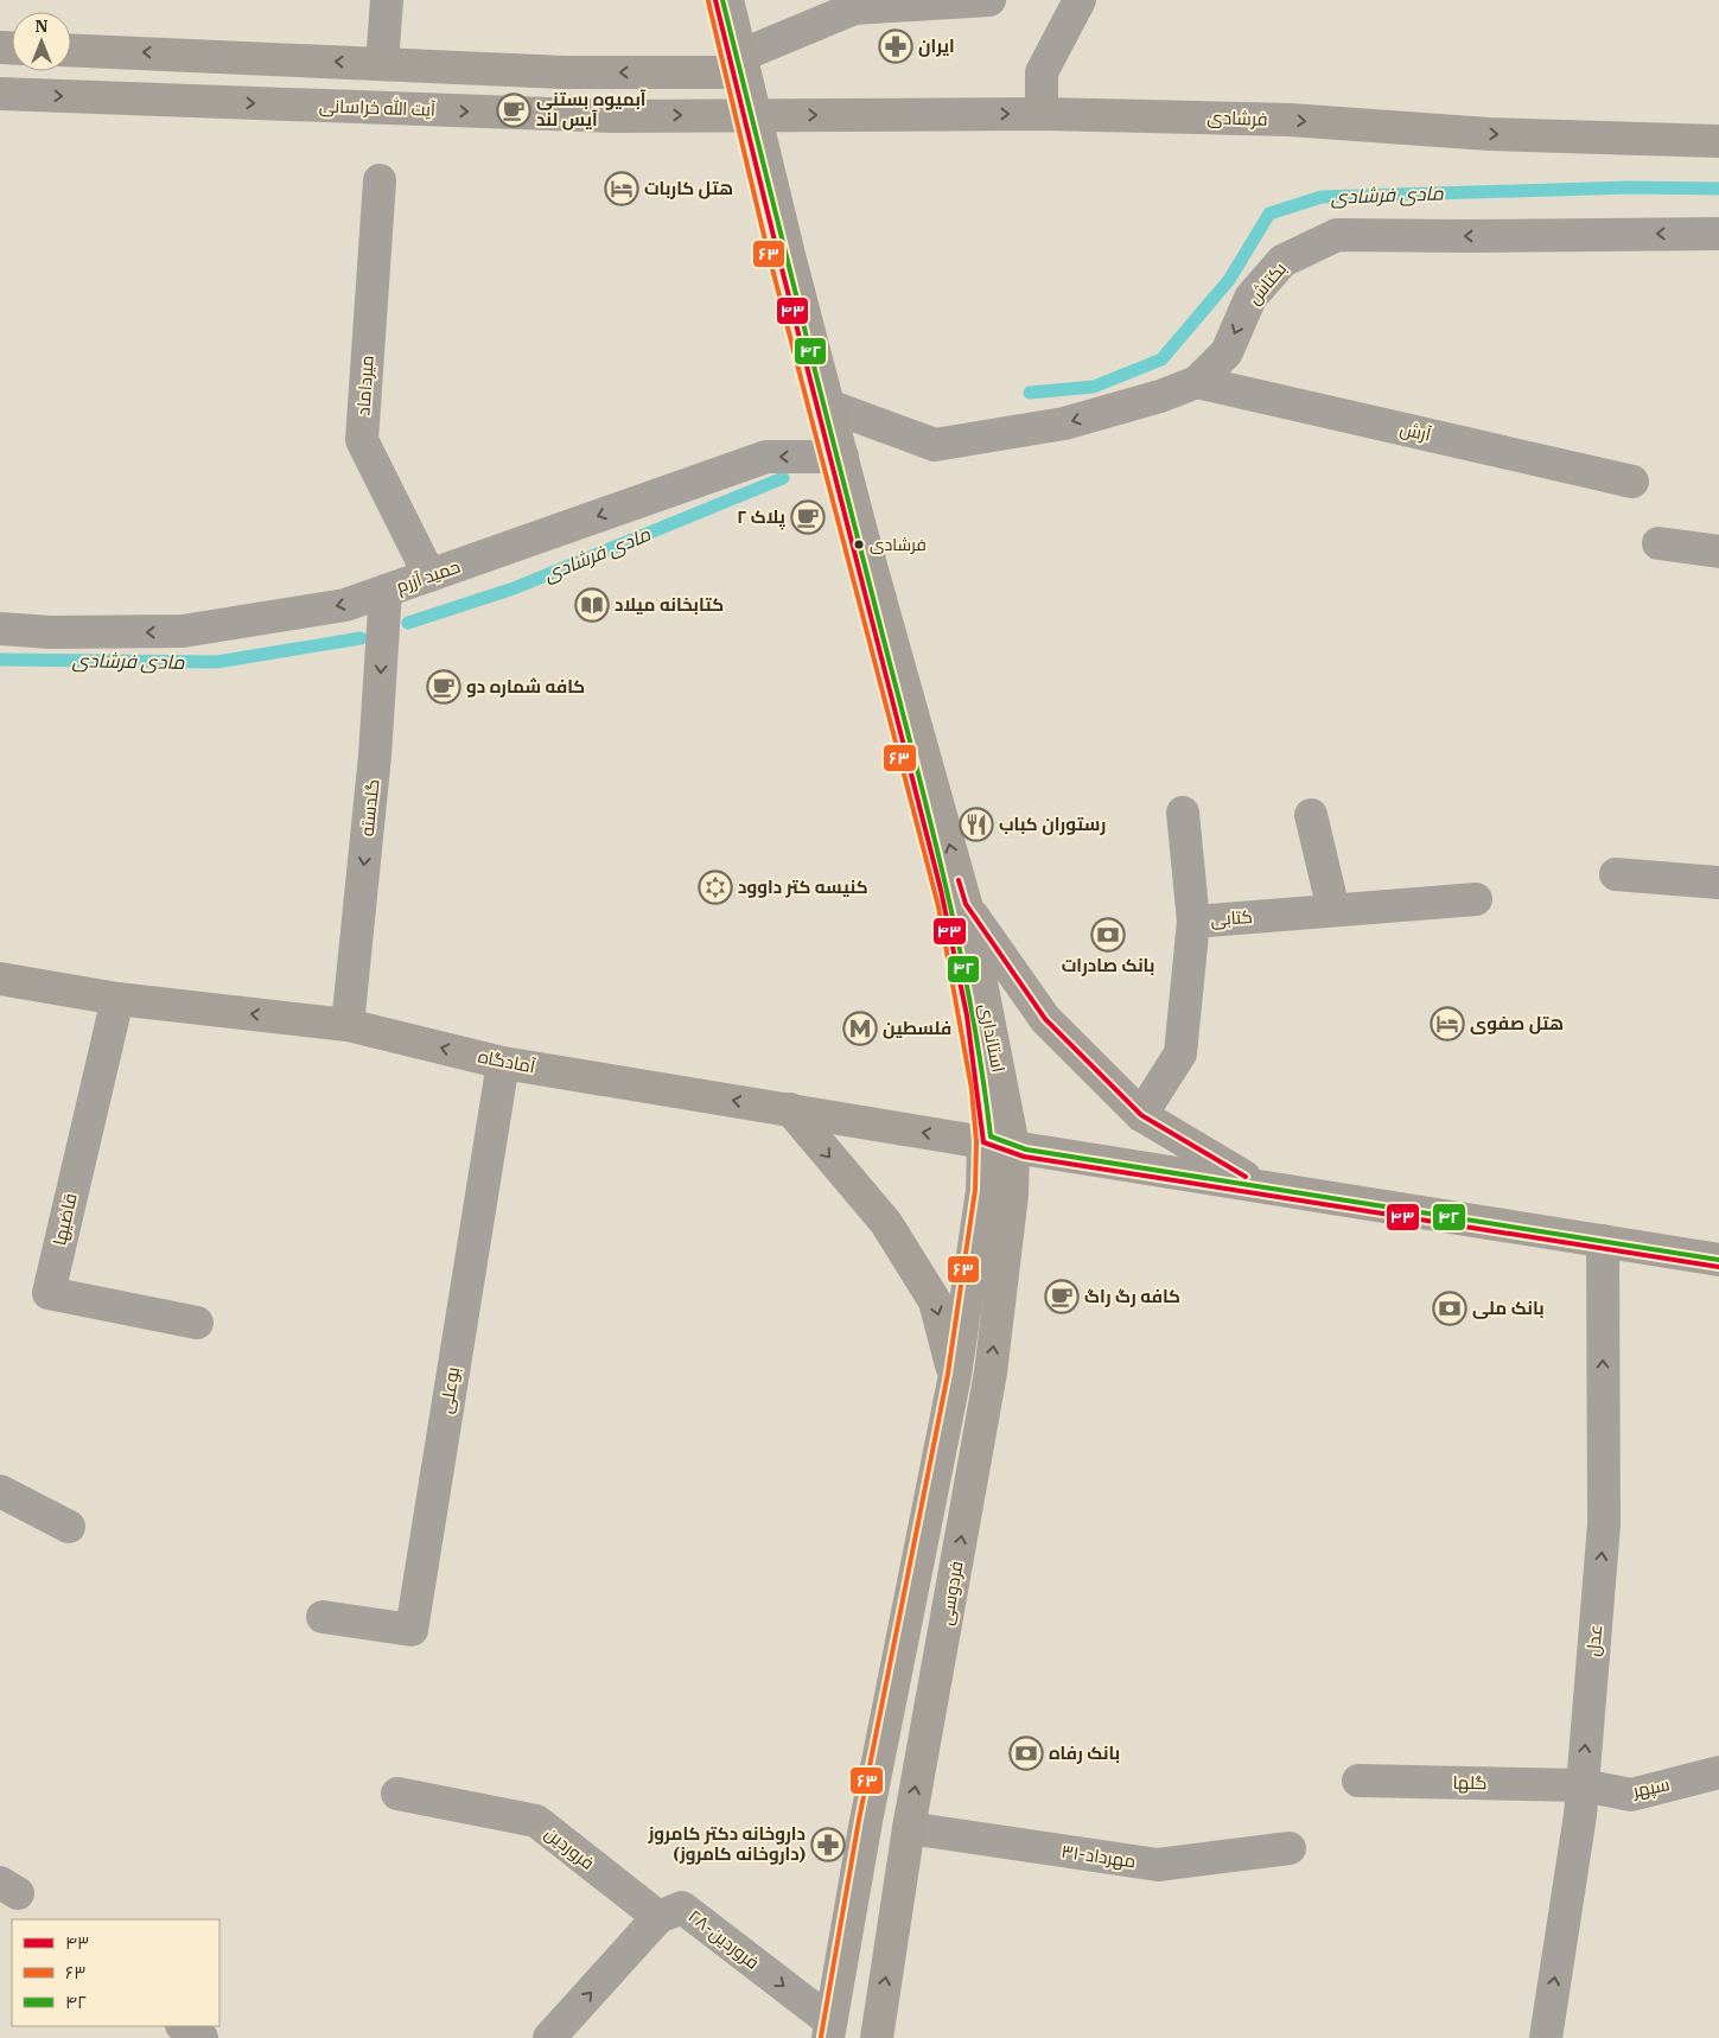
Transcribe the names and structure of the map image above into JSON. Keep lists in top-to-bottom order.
{
  "streets": {
    "main road": [
      "آیت الله خراسانی",
      "فرشادی",
      "استانداری",
      "آمادگاه",
      "فردوسی"
    ],
    "street": [
      "بکتاش",
      "میرداماد",
      "آرش",
      "حمید آزرم",
      "گلدسته",
      "کتابی",
      "قاضیها",
      "بوعلی",
      "عدل",
      "گلها",
      "سپهر",
      "فروردین",
      "۳۱-مهرداد",
      "۲۸-فروردین"
    ]
  },
  "crossings": [
    ["آیت الله خراسانی", "فرشادی"],
    ["آیت الله خراسانی", "استانداری"],
    ["فرشادی", "استانداری"],
    ["بکتاش", "آرش"],
    ["بکتاش", "استانداری"],
    ["میرداماد", "حمید آزرم"],
    ["حمید آزرم", "گلدسته"],
    ["حمید آزرم", "استانداری"],
    ["گلدسته", "آمادگاه"],
    ["استانداری", "آمادگاه"],
    ["استانداری", "فردوسی"],
    ["آمادگاه", "قاضیها"],
    ["آمادگاه", "بوعلی"],
    ["آمادگاه", "فردوسی"],
    ["فردوسی", "۳۱-مهرداد"],
    ["عدل", "گلها"],
    ["عدل", "سپهر"],
    ["گلها", "سپهر"],
    ["فروردین", "۲۸-فروردین"]
  ],
  "one_way": [
    "فرشادی",
    "بکتاش",
    "حمید آزرم",
    "گلدسته",
    "استانداری",
    "آمادگاه",
    "عدل"
  ],
  "water": ["مادی فرشادی"],
  "places": {
    "pharmacy": ["ایران", "داروخانه دکتر کامروز (داروخانه کامروز)"],
    "cafe": [
      "آبمیوه بستنی آیس لند",
      "پلاک ۲",
      "کافه شماره دو",
      "کافه رگ راگ"
    ],
    "hotel": ["هتل کاربات", "هتل صفوی"],
    "other": ["فرشادی"],
    "library": ["کتابخانه میلاد"],
    "restaurant": ["رستوران کباب"],
    "synagogue": ["کنیسه کتر داوود"],
    "bank": ["بانک صادرات", "بانک ملی", "بانک رفاه"],
    "metro station": ["فلسطین"]
  },
  "lines": ["transit line ۴۳", "transit line ۴۲", "transit line ۶۳"],
  "legend": ["۴۳", "۶۳", "۴۲"],
  "north": "top"
}
